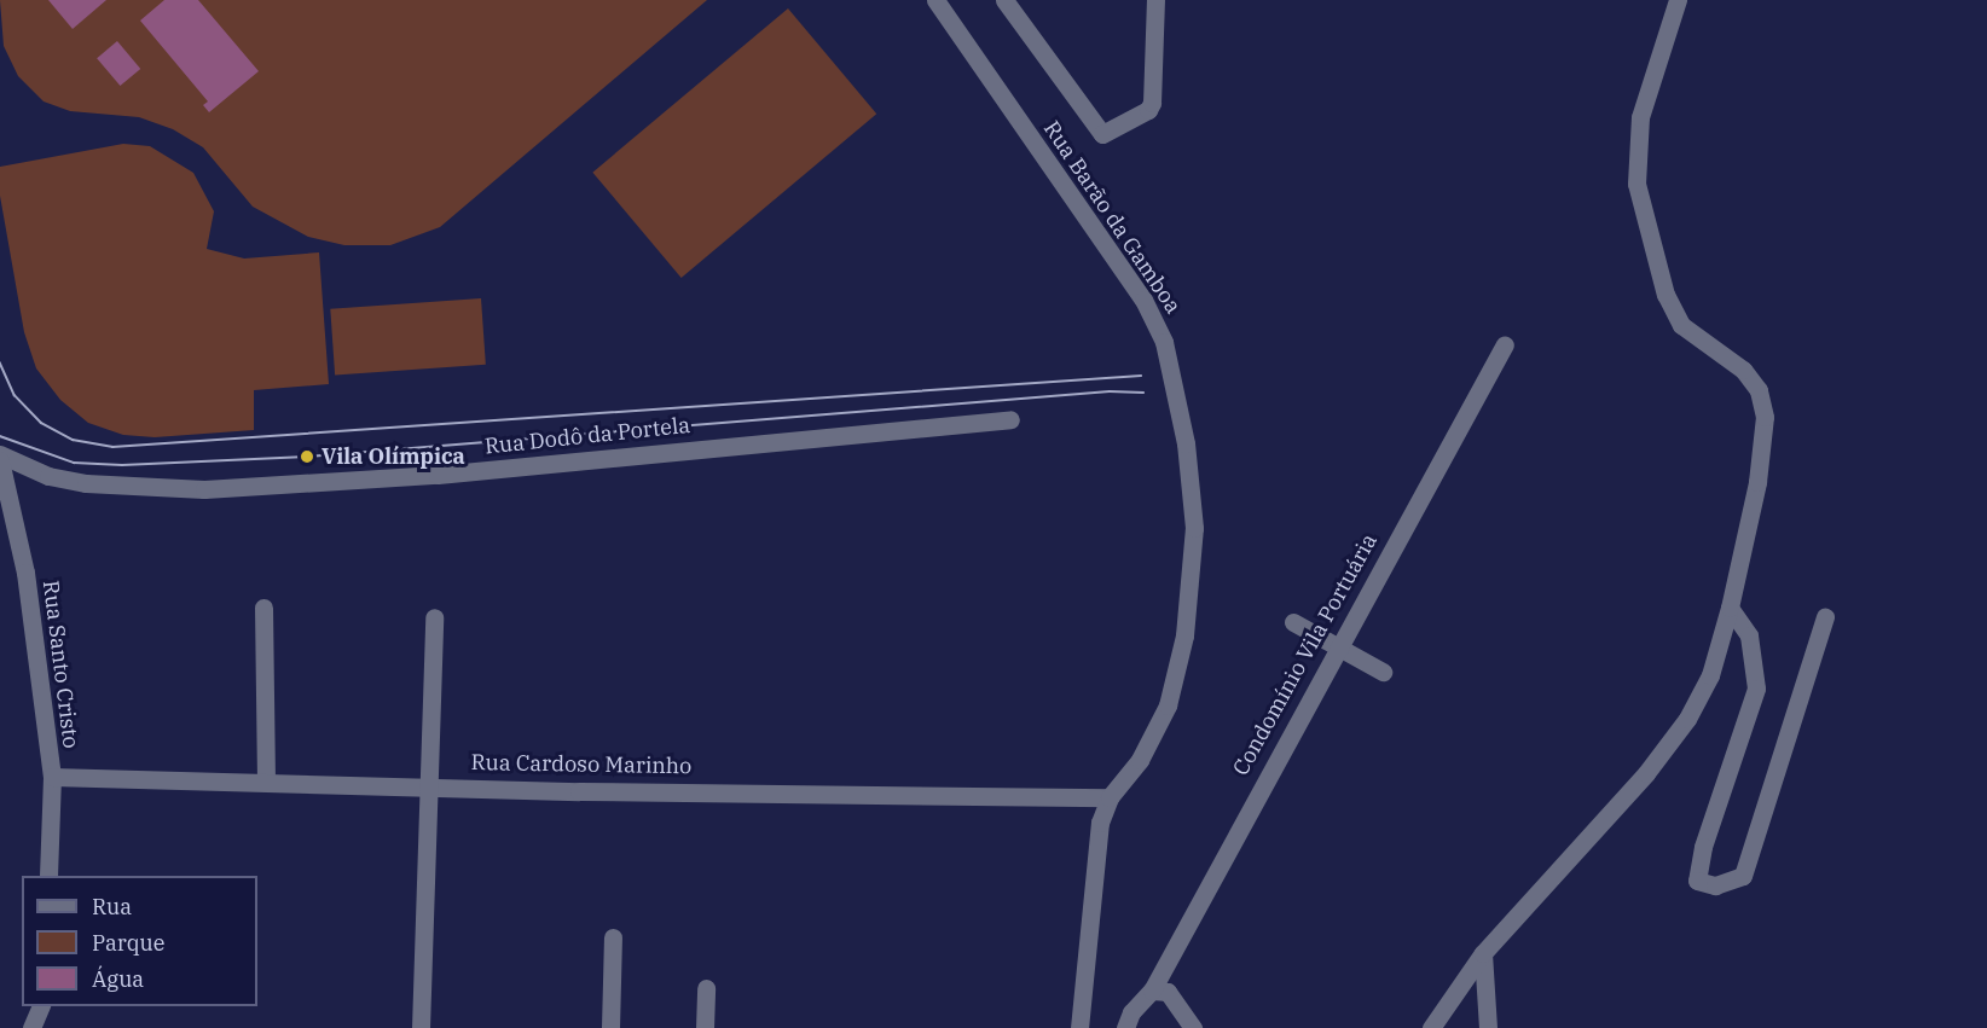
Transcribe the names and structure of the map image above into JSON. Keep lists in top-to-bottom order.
{
  "streets": {
    "street": [
      "Rua Barão da Gamboa",
      "Rua Dodô da Portela",
      "Condomínio Vila Portuária",
      "Rua Santo Cristo",
      "Rua Cardoso Marinho"
    ]
  },
  "crossings": [
    ["Rua Barão da Gamboa", "Rua Cardoso Marinho"],
    ["Rua Dodô da Portela", "Rua Santo Cristo"],
    ["Rua Santo Cristo", "Rua Cardoso Marinho"]
  ],
  "places": ["Vila Olímpica"],
  "legend": ["Rua", "Parque", "Água"]
}
